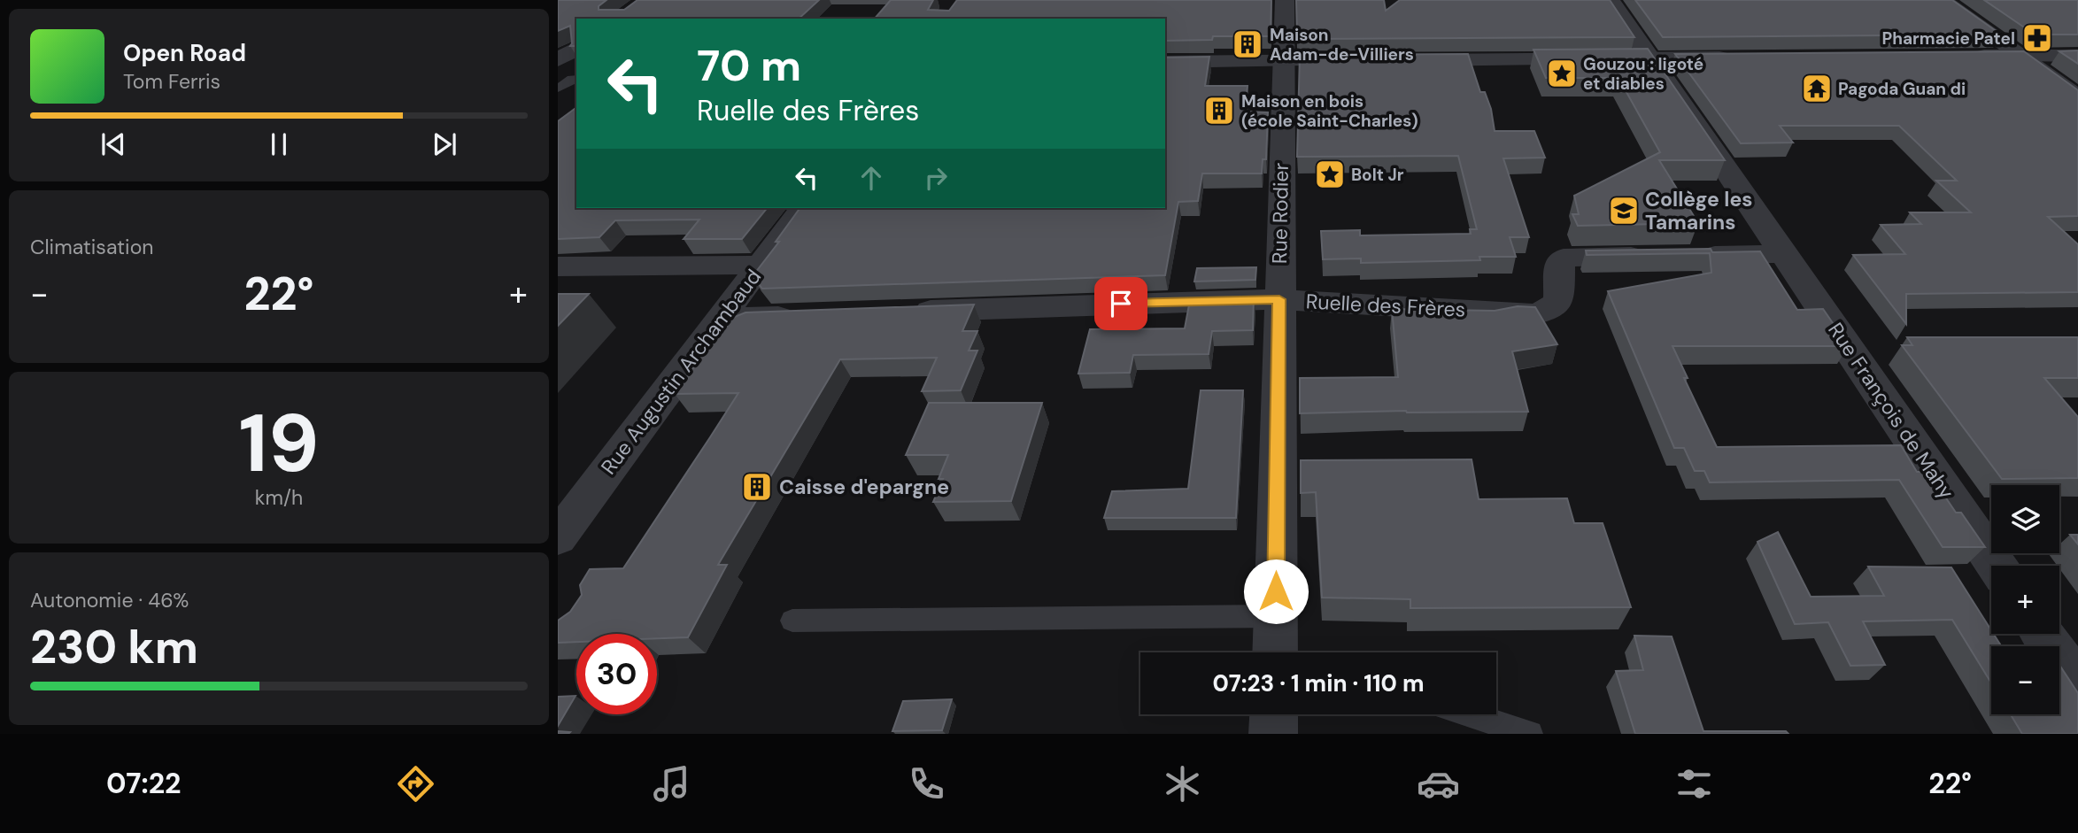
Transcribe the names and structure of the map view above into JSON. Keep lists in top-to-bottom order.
{
  "streets": {
    "street": [
      "Rue Rodier",
      "Ruelle des Frères",
      "Rue Augustin Archambaud",
      "Rue François de Mahy"
    ]
  },
  "crossings": [
    ["Rue Rodier", "Ruelle des Frères"],
    ["Ruelle des Frères", "Rue François de Mahy"]
  ],
  "places": {
    "pharmacy": ["Pharmacie Patel"],
    "building": ["Maison Adam-de-Villiers", "Maison en bois (école Saint-Charles)", "Caisse d'epargne"],
    "place": ["Gouzou : ligoté et diables", "Bolt Jr"],
    "temple": ["Pagoda Guan di"],
    "school or university": ["Collège les Tamarins"]
  },
  "page": {
    "turn": ["70 m", "Ruelle des Frères"],
    "song": ["Open Road", "Tom Ferris"],
    "tile": [
      "Climatisation",
      ["19", "km/h"],
      ["Autonomie · 46%", "230 km"]
    ],
    "heat": ["−", "22°", "+"],
    "map_buttons": ["+", "−"],
    "limit": "30",
    "trip": "07:23 · 1 min · 110 m",
    "tabs": ["07:22", "22°"]
  }
}
